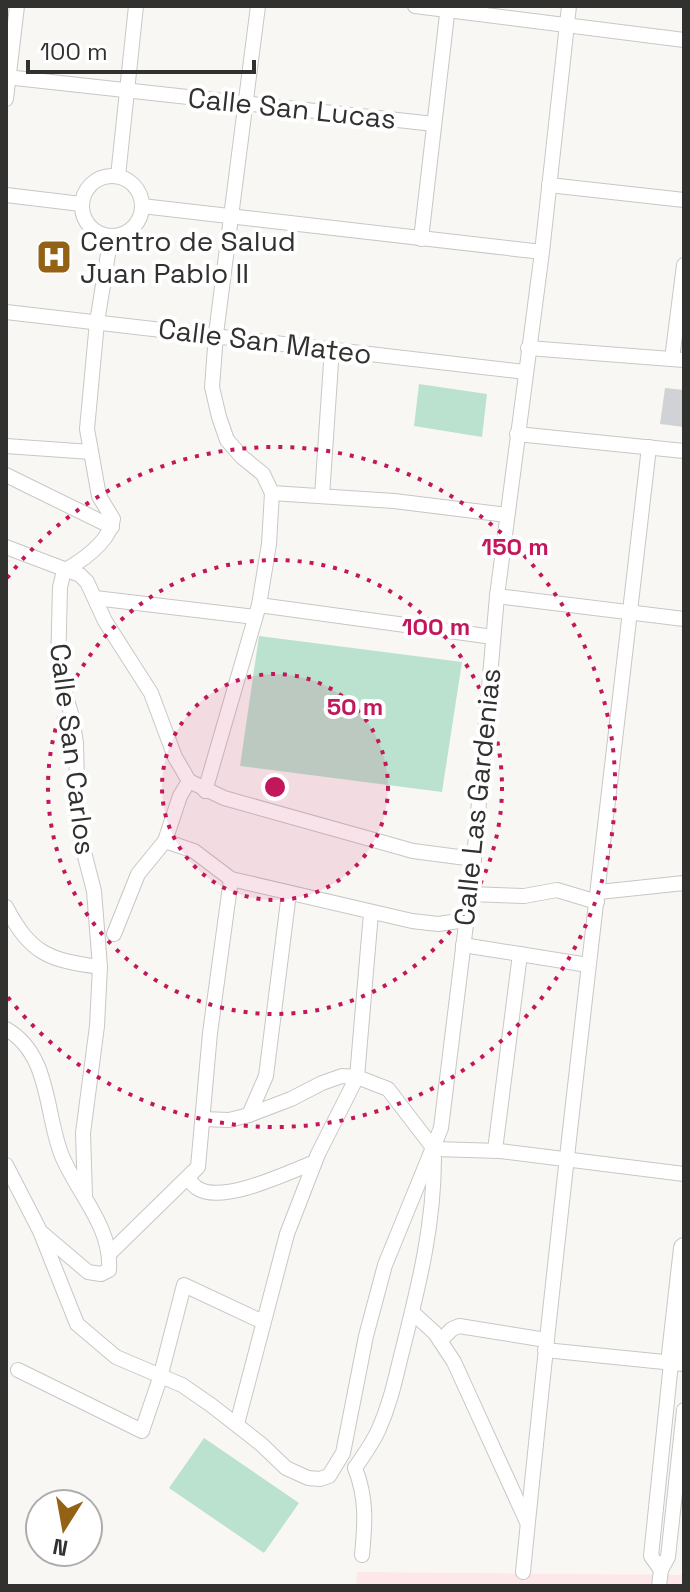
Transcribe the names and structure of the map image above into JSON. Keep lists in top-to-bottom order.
{
  "streets": {
    "street": [
      "Calle San Lucas",
      "Calle San Mateo",
      "Calle San Carlos",
      "Calle Las Gardenias"
    ]
  },
  "crossings": [
    ["Calle San Mateo", "Calle Las Gardenias"]
  ],
  "places": {
    "hospital": ["Centro de Salud Juan Pablo II"]
  },
  "scale_bar": "100 m",
  "north": "bottom",
  "rings": ["150 m", "100 m", "50 m"]
}
